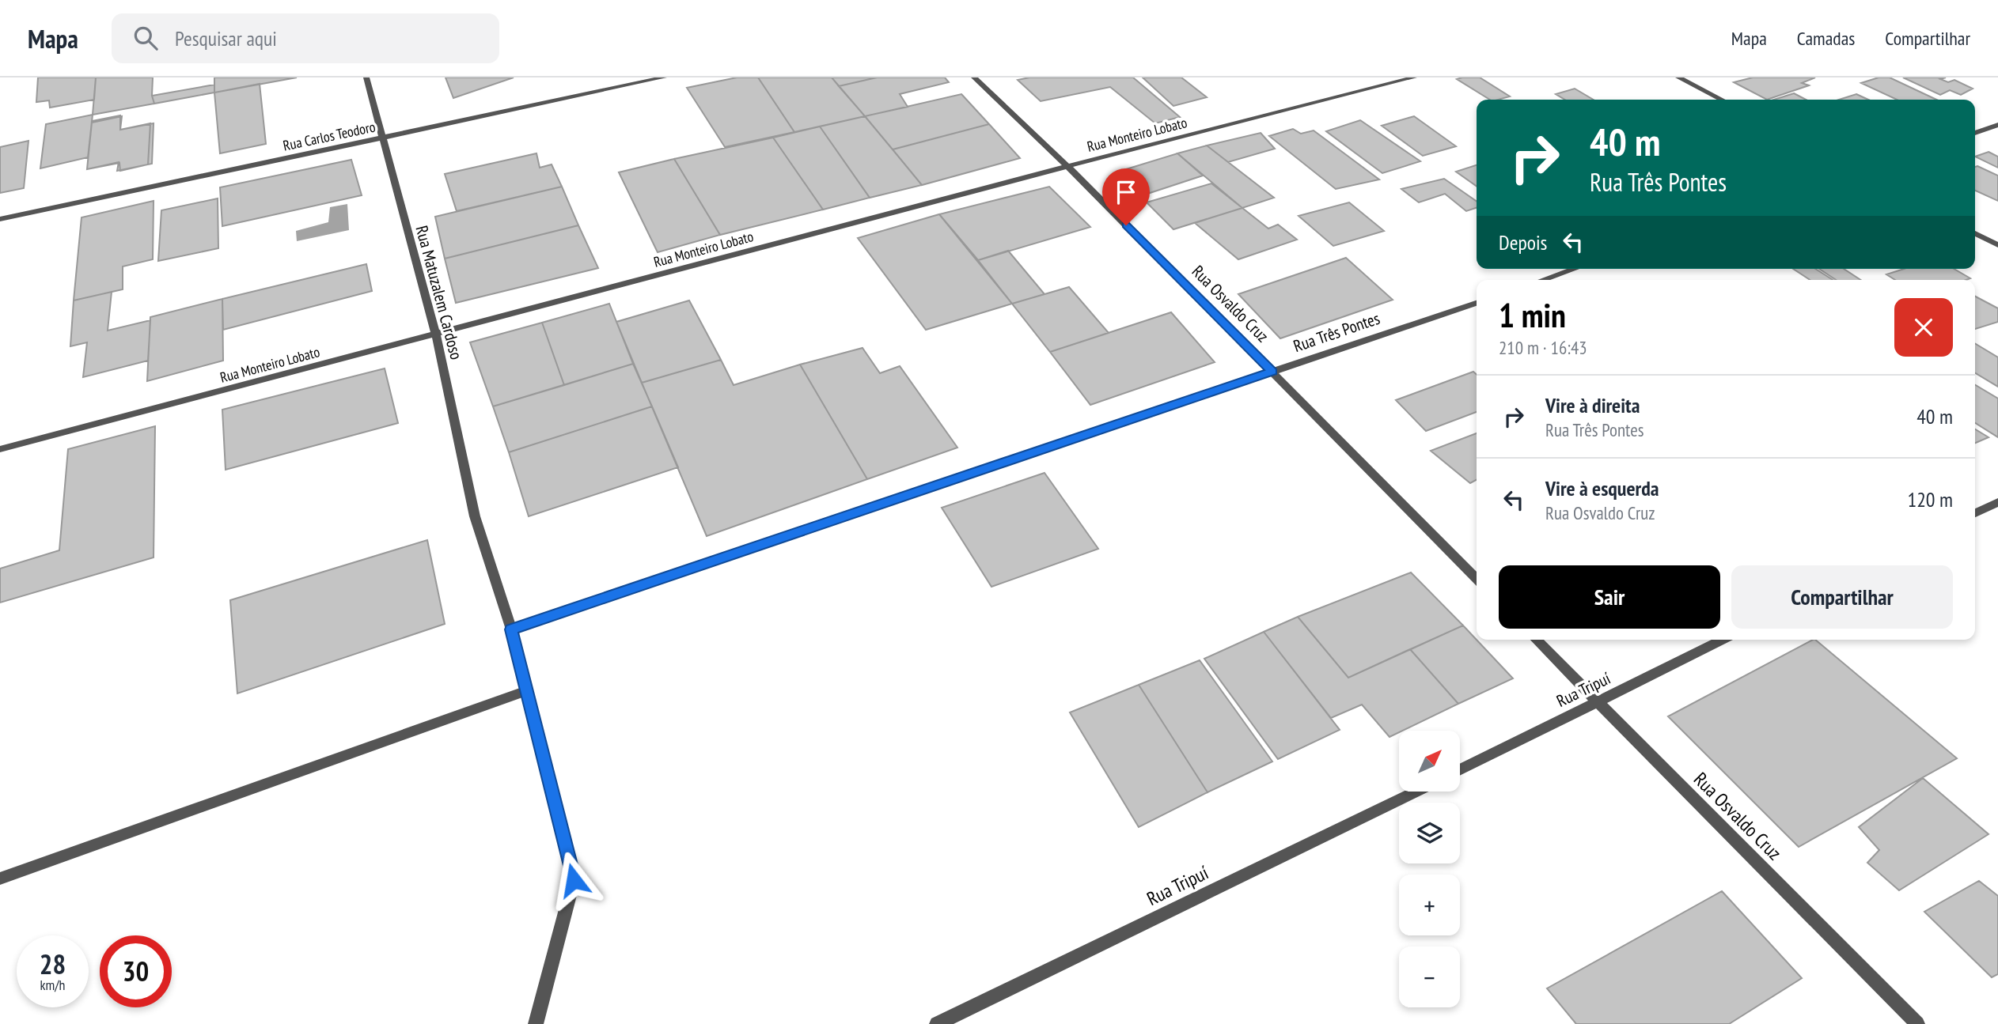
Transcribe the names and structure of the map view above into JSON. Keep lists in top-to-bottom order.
{
  "streets": {
    "street": [
      "Rua Monteiro Lobato",
      "Rua Carlos Teodoro",
      "Rua Matuzalem Cardoso",
      "Rua Osvaldo Cruz",
      "Rua Três Pontes",
      "Rua Tripuí"
    ]
  },
  "crossings": [
    ["Rua Monteiro Lobato", "Rua Matuzalem Cardoso"],
    ["Rua Monteiro Lobato", "Rua Osvaldo Cruz"],
    ["Rua Carlos Teodoro", "Rua Matuzalem Cardoso"],
    ["Rua Matuzalem Cardoso", "Rua Três Pontes"],
    ["Rua Osvaldo Cruz", "Rua Três Pontes"],
    ["Rua Osvaldo Cruz", "Rua Tripuí"]
  ],
  "north": "top right",
  "page": {
    "header": "Mapa",
    "search": "Pesquisar aqui",
    "nav": ["Mapa", "Camadas", "Compartilhar"],
    "turn": ["40 m", "Rua Três Pontes"],
    "then": "Depois",
    "heading": ["1 min", "210 m · 16:43"],
    "list": [
      {
        "name": "Vire à direita",
        "note": "Rua Três Pontes",
        "value": "40 m"
      },
      {
        "name": "Vire à esquerda",
        "note": "Rua Osvaldo Cruz",
        "value": "120 m"
      }
    ],
    "buttons": ["Sair", "Compartilhar"],
    "map_buttons": ["+", "−"],
    "speed": "28 km/h",
    "limit": "30"
  }
}
